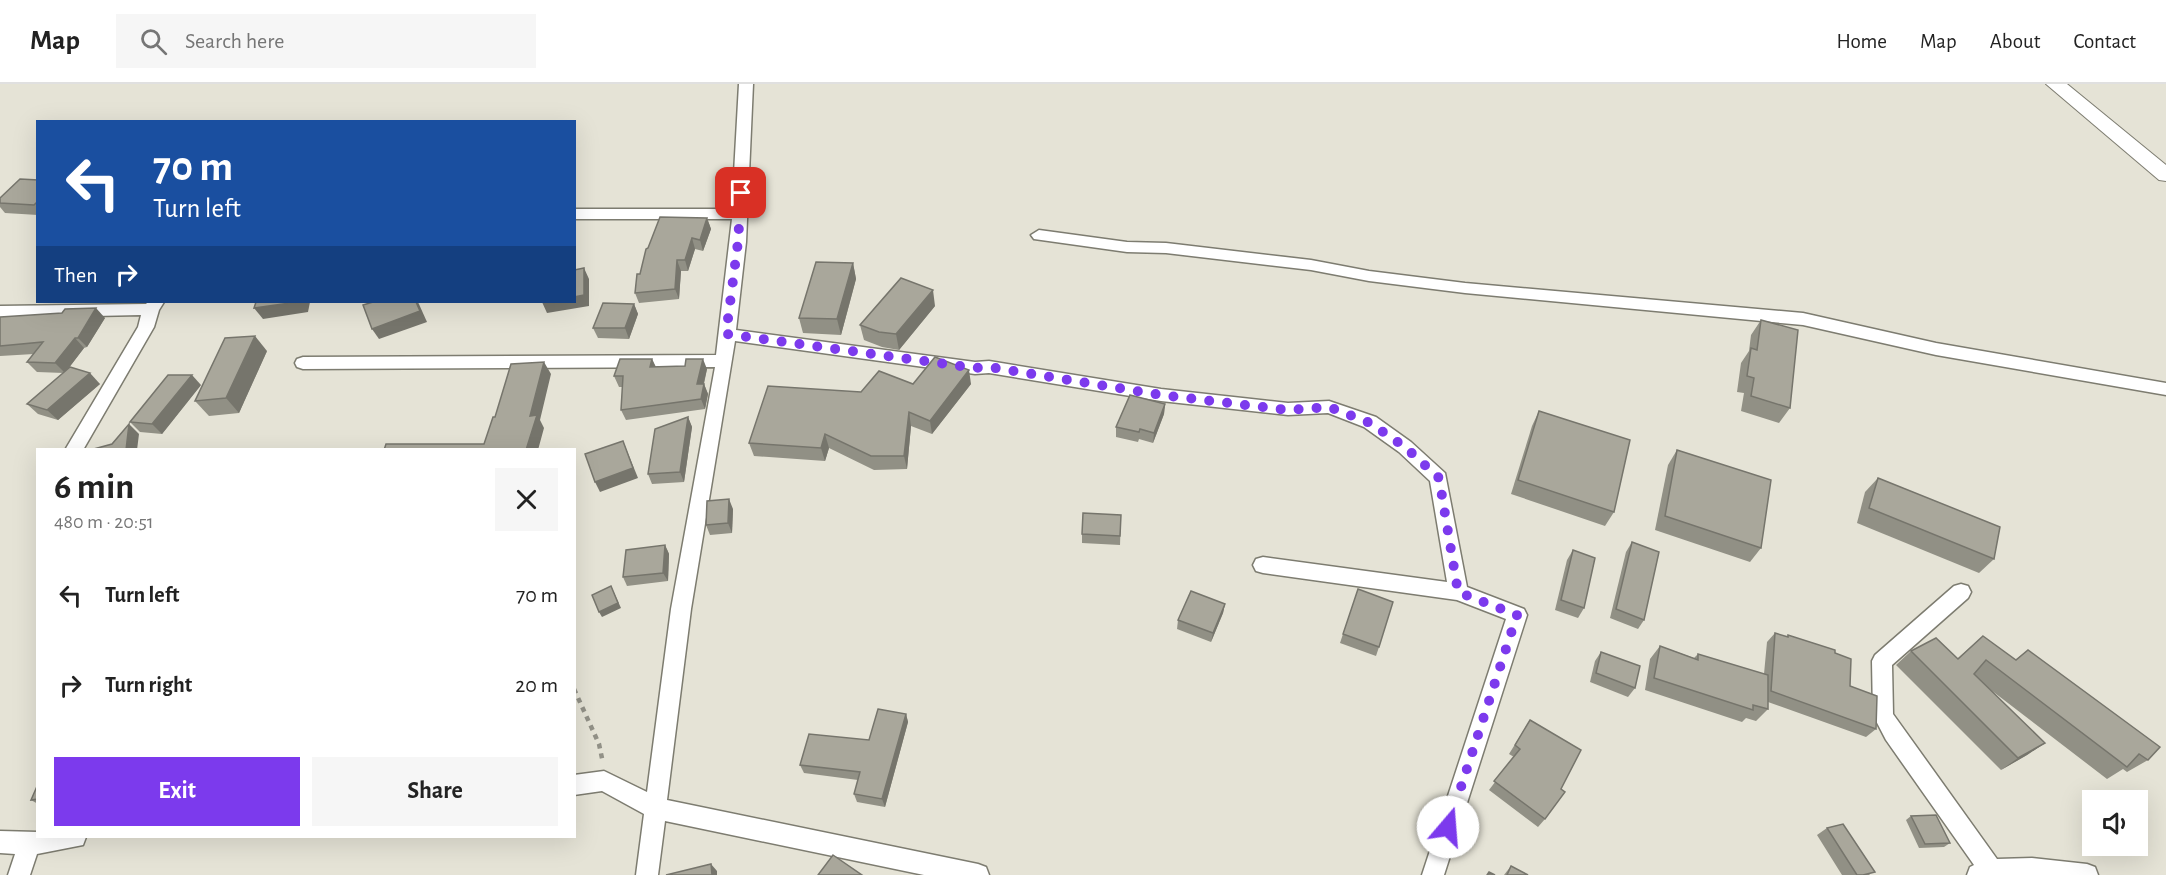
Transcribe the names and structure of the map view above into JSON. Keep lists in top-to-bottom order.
{
  "page": {
    "header": "Map",
    "search": "Search here",
    "nav": [
      "Home",
      "Map",
      "About",
      "Contact"
    ],
    "turn": ["70 m", "Turn left"],
    "then": "Then",
    "heading": ["6 min", "480 m · 20:51"],
    "list": [
      {
        "name": "Turn left",
        "value": "70 m"
      },
      {
        "name": "Turn right",
        "value": "20 m"
      }
    ],
    "buttons": ["Exit", "Share"]
  }
}
